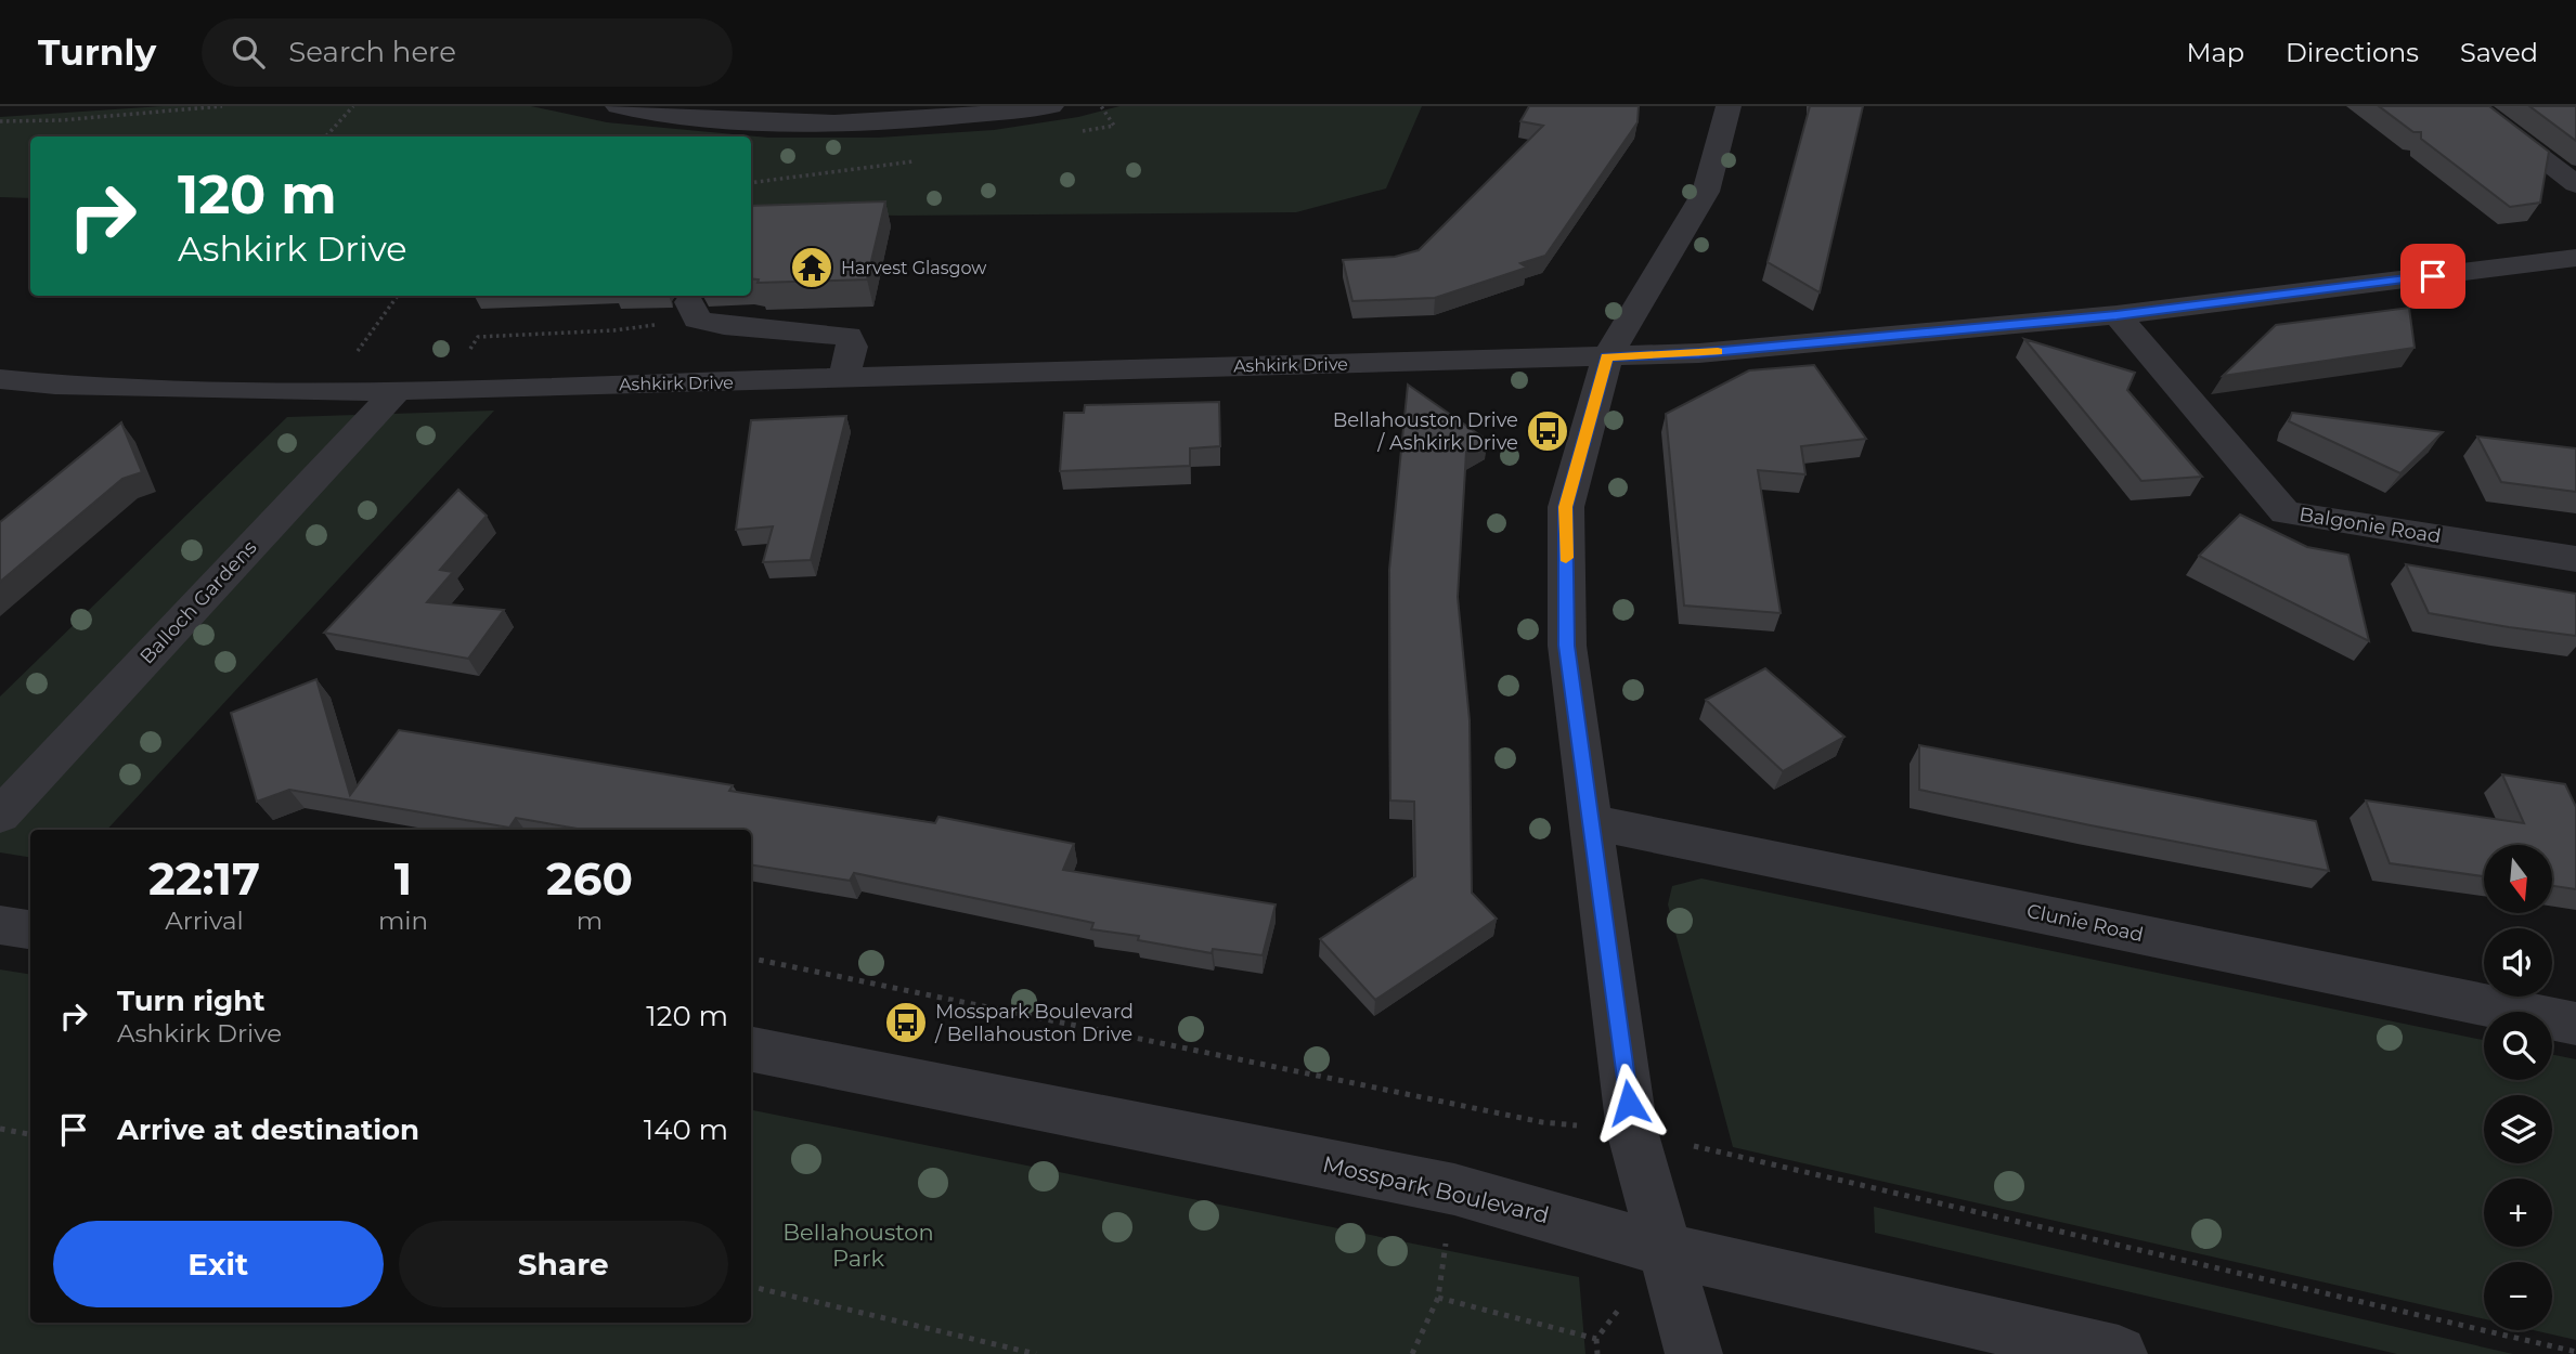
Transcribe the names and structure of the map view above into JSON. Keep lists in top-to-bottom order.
{
  "streets": {
    "street": [
      "Ashkirk Drive",
      "Balgonie Road",
      "Balloch Gardens",
      "Clunie Road",
      "Mosspark Boulevard"
    ]
  },
  "crossings": [
    ["Ashkirk Drive", "Balgonie Road"],
    ["Ashkirk Drive", "Balloch Gardens"]
  ],
  "parks": ["Bellahouston Park"],
  "places": {
    "temple": ["Harvest Glasgow"],
    "bus stop": ["Bellahouston Drive / Ashkirk Drive", "Mosspark Boulevard / Bellahouston Drive"]
  },
  "north": "bottom",
  "page": {
    "header": "Turnly",
    "search": "Search here",
    "nav": ["Map", "Directions", "Saved"],
    "turn": ["120 m", "Ashkirk Drive"],
    "eta": [
      "22:17",
      "Arrival",
      "1",
      "min",
      "260",
      "m"
    ],
    "map_buttons": ["+", "−"],
    "list": [
      {
        "name": "Turn right",
        "note": "Ashkirk Drive",
        "value": "120 m"
      },
      {
        "name": "Arrive at destination",
        "value": "140 m"
      }
    ],
    "buttons": ["Exit", "Share"]
  }
}
